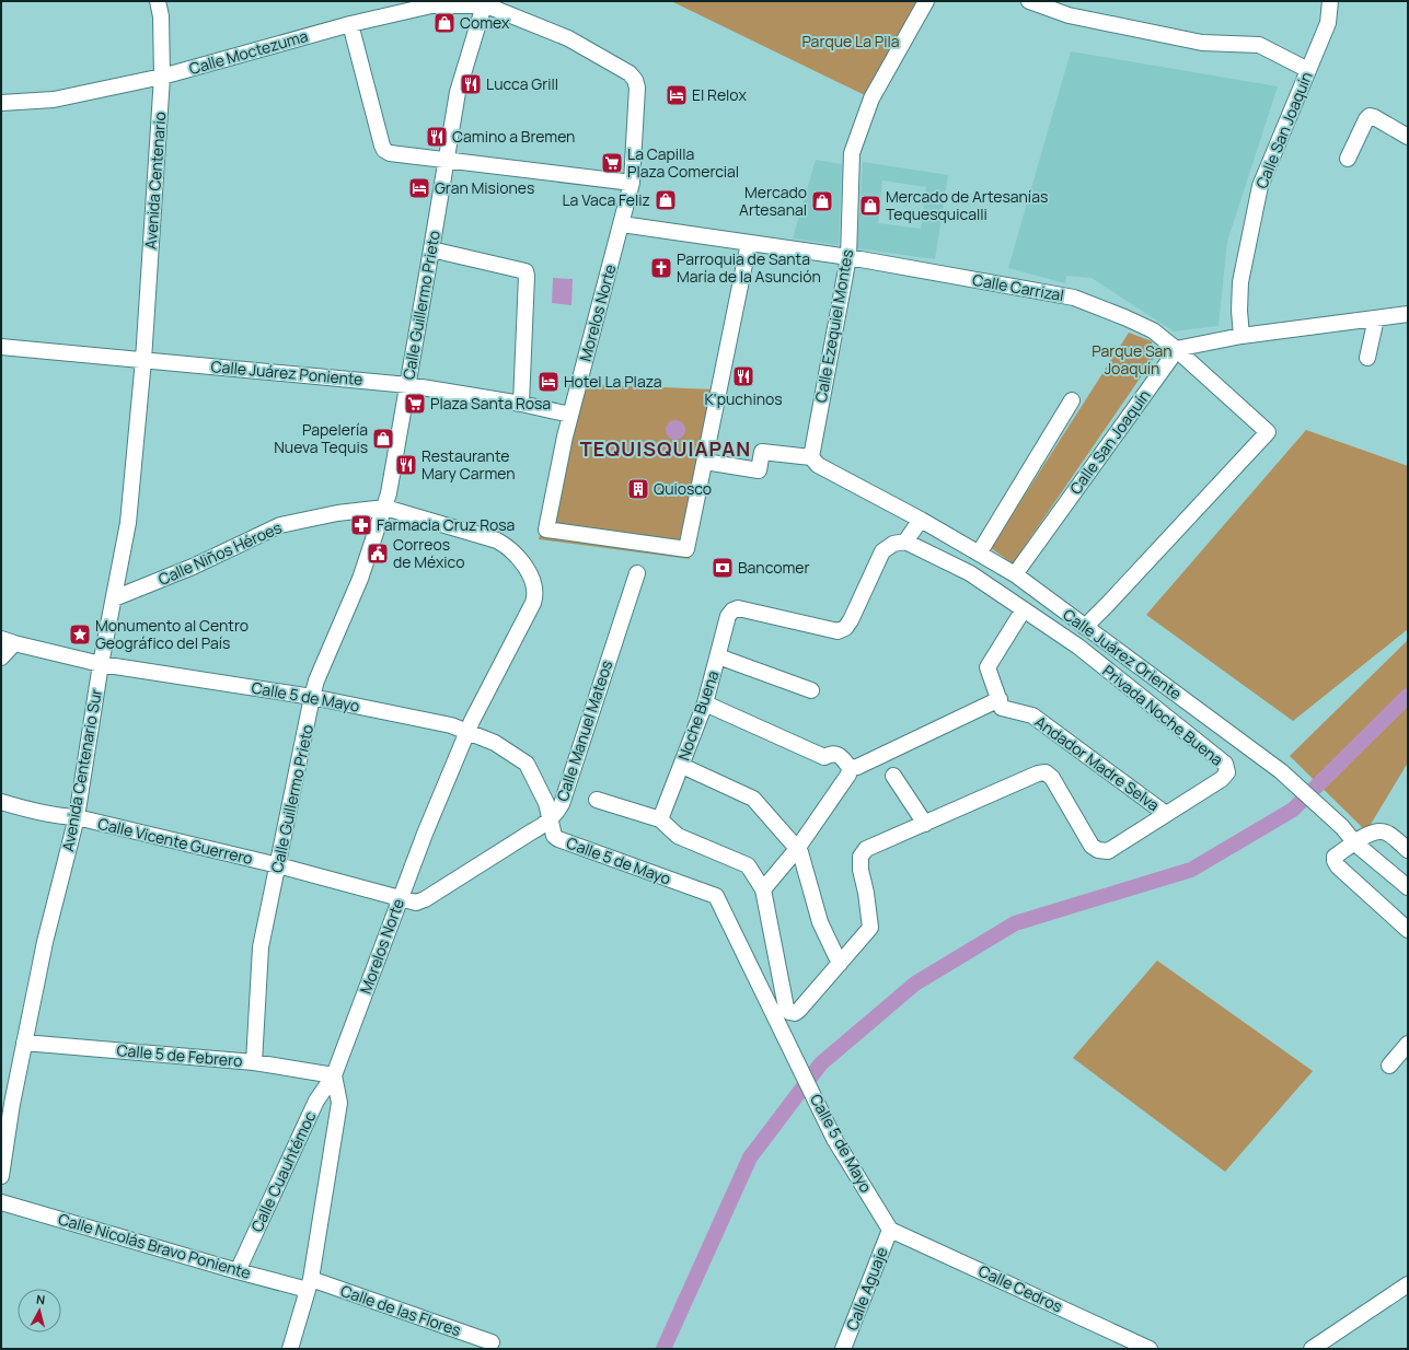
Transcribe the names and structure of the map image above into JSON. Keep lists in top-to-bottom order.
{
  "streets": {
    "street": [
      "Calle Moctezuma",
      "Calle San Joaquín",
      "Avenida Centenario",
      "Calle Carrizal",
      "Calle Guillermo Prieto",
      "Morelos Norte",
      "Calle Ezequiel Montes",
      "Calle Juárez Poniente",
      "Calle Niños Héroes",
      "Calle Juárez Oriente",
      "Calle 5 de Mayo",
      "Noche Buena",
      "Privada Noche Buena",
      "Calle Manuel Mateos",
      "Andador Madre Selva",
      "Avenida Centenario Sur",
      "Calle Vicente Guerrero",
      "Calle 5 de Febrero",
      "Calle Cuauhtémoc",
      "Calle Nicolás Bravo Poniente",
      "Calle Aguaje",
      "Calle Cedros",
      "Calle de las Flores"
    ]
  },
  "crossings": [
    ["Calle Moctezuma", "Avenida Centenario"],
    ["Calle Moctezuma", "Calle Guillermo Prieto"],
    ["Calle Moctezuma", "Morelos Norte"],
    ["Calle San Joaquín", "Calle Carrizal"],
    ["Calle San Joaquín", "Calle Juárez Oriente"],
    ["Avenida Centenario", "Calle Juárez Poniente"],
    ["Avenida Centenario", "Avenida Centenario Sur"],
    ["Calle Carrizal", "Morelos Norte"],
    ["Calle Carrizal", "Calle Ezequiel Montes"],
    ["Calle Carrizal", "Calle Juárez Oriente"],
    ["Calle Guillermo Prieto", "Morelos Norte"],
    ["Calle Guillermo Prieto", "Calle Juárez Poniente"],
    ["Calle Guillermo Prieto", "Calle Niños Héroes"],
    ["Calle Guillermo Prieto", "Calle 5 de Mayo"],
    ["Calle Guillermo Prieto", "Calle Vicente Guerrero"],
    ["Calle Guillermo Prieto", "Calle 5 de Febrero"],
    ["Morelos Norte", "Calle Juárez Poniente"],
    ["Morelos Norte", "Calle Niños Héroes"],
    ["Morelos Norte", "Calle 5 de Mayo"],
    ["Morelos Norte", "Calle Manuel Mateos"],
    ["Morelos Norte", "Calle Vicente Guerrero"],
    ["Morelos Norte", "Calle 5 de Febrero"],
    ["Morelos Norte", "Calle Cuauhtémoc"],
    ["Calle Ezequiel Montes", "Calle Juárez Oriente"],
    ["Calle Juárez Poniente", "Avenida Centenario Sur"],
    ["Calle Niños Héroes", "Avenida Centenario Sur"],
    ["Calle 5 de Mayo", "Calle Manuel Mateos"],
    ["Calle 5 de Mayo", "Avenida Centenario Sur"],
    ["Calle 5 de Mayo", "Calle Aguaje"],
    ["Calle 5 de Mayo", "Calle Cedros"],
    ["Noche Buena", "Privada Noche Buena"],
    ["Privada Noche Buena", "Andador Madre Selva"],
    ["Calle Manuel Mateos", "Calle Vicente Guerrero"],
    ["Avenida Centenario Sur", "Calle Vicente Guerrero"],
    ["Avenida Centenario Sur", "Calle 5 de Febrero"],
    ["Calle 5 de Febrero", "Calle Cuauhtémoc"],
    ["Calle Cuauhtémoc", "Calle Nicolás Bravo Poniente"],
    ["Calle Nicolás Bravo Poniente", "Calle de las Flores"],
    ["Calle Aguaje", "Calle Cedros"]
  ],
  "districts": ["TEQUISQUIAPAN"],
  "parks": ["Parque La Pila", "Parque San Joaquín"],
  "places": {
    "shop": [
      "Comex",
      "La Vaca Feliz",
      "Mercado Artesanal",
      "Mercado de Artesanías Tequesquicalli",
      "Papelería Nueva Tequis"
    ],
    "restaurant": [
      "Lucca Grill",
      "Camino a Bremen",
      "K'puchinos",
      "Restaurante Mary Carmen"
    ],
    "hotel": ["El Relox", "Gran Misiones", "Hotel La Plaza"],
    "supermarket": ["La Capilla Plaza Comercial", "Plaza Santa Rosa"],
    "church": ["Parroquia de Santa María de la Asunción"],
    "building": ["Quiosco"],
    "pharmacy": ["Farmacia Cruz Rosa"],
    "public building": ["Correos de México"],
    "bank": ["Bancomer"],
    "place": ["Monumento al Centro Geográfico del País"]
  },
  "north": "top"
}
